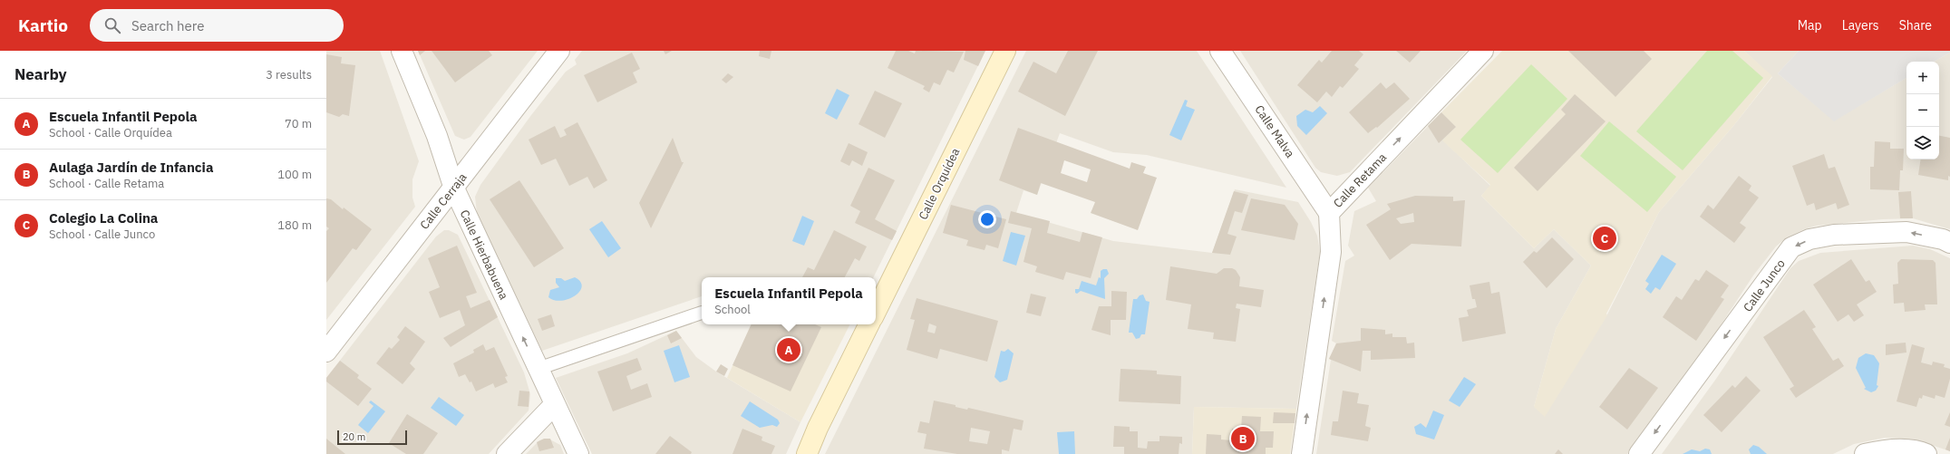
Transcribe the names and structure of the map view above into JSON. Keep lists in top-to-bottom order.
{
  "streets": {
    "street": [
      "Calle Malva",
      "Calle Retama",
      "Calle Orquídea",
      "Calle Cerraja",
      "Calle Hierbabuena",
      "Calle Junco"
    ]
  },
  "crossings": [
    ["Calle Malva", "Calle Retama"],
    ["Calle Cerraja", "Calle Hierbabuena"]
  ],
  "one_way": ["Calle Retama", "Calle Hierbabuena", "Calle Junco"],
  "scale_bar": "20 m",
  "page": {
    "header": "Kartio",
    "search": "Search here",
    "nav": ["Map", "Layers", "Share"],
    "heading": ["Nearby", "3 results"],
    "map_buttons": ["+", "−"],
    "list": [
      {
        "mark": "A",
        "name": "Escuela Infantil Pepola",
        "note": "School · Calle Orquídea",
        "value": "70 m"
      },
      {
        "mark": "B",
        "name": "Aulaga Jardín de Infancia",
        "note": "School · Calle Retama",
        "value": "100 m"
      },
      {
        "mark": "C",
        "name": "Colegio La Colina",
        "note": "School · Calle Junco",
        "value": "180 m"
      }
    ],
    "pins": ["C", "A", "B"],
    "popup": ["Escuela Infantil Pepola", "School"],
    "scale": "20 m"
  }
}
